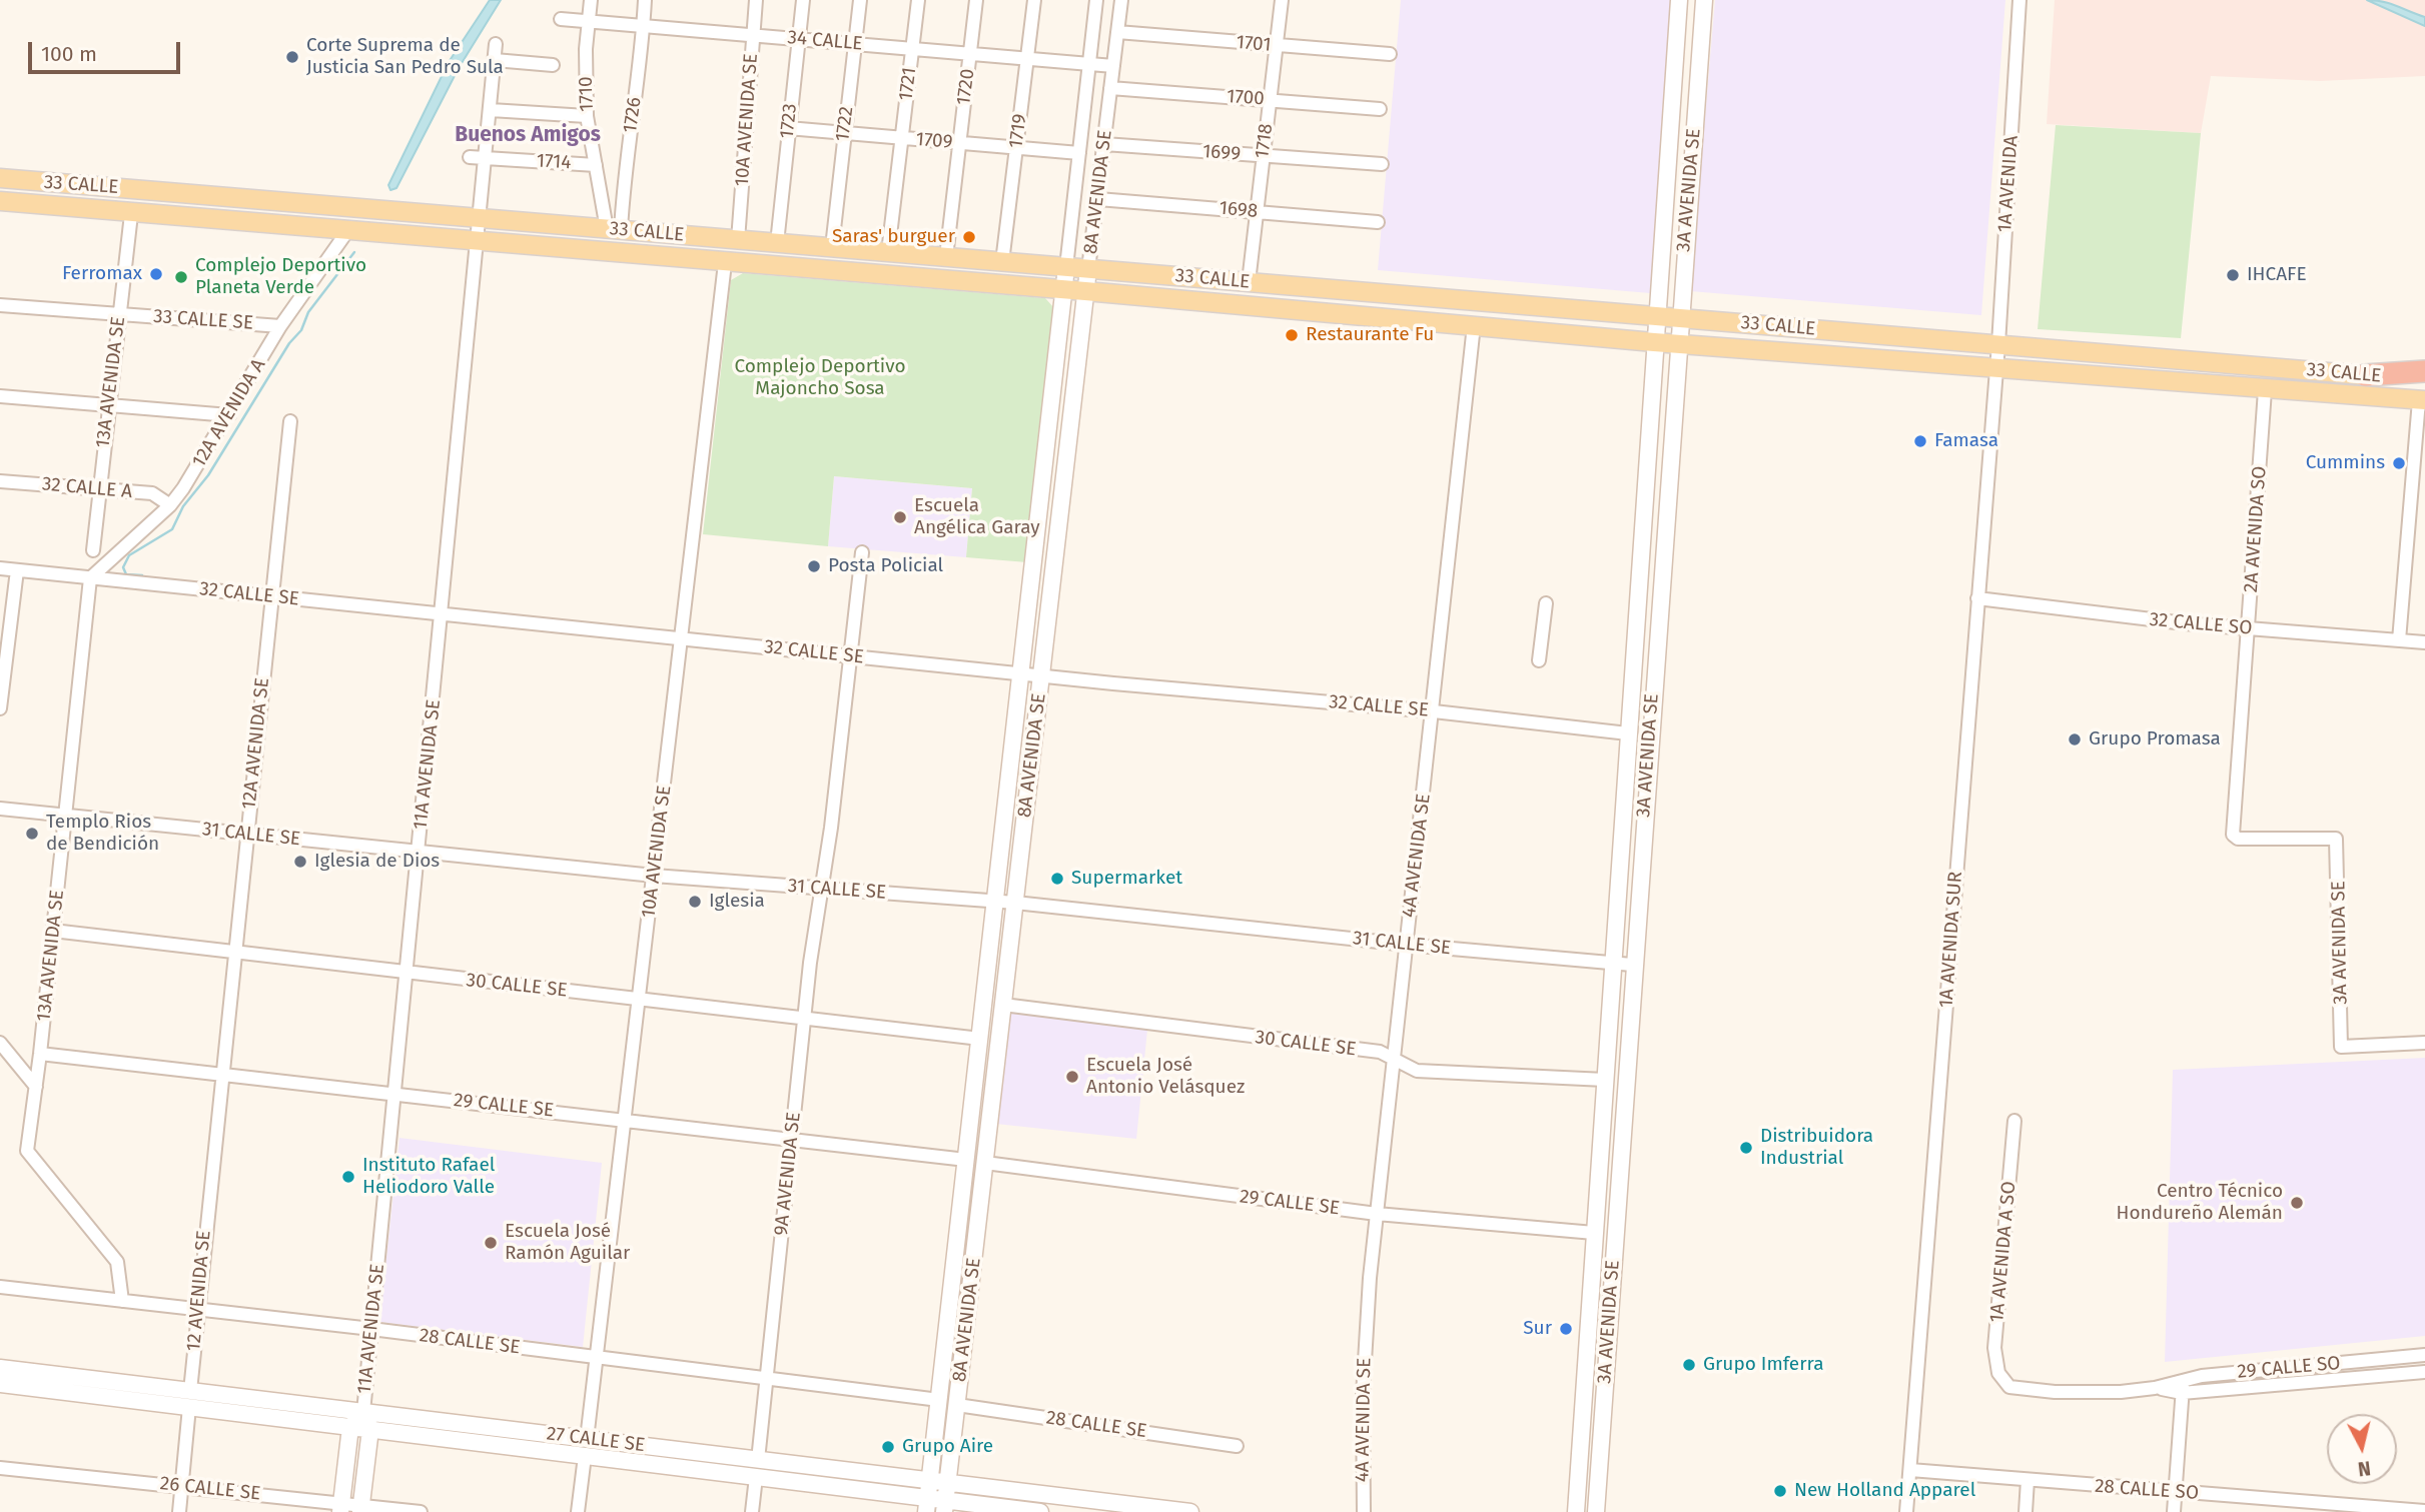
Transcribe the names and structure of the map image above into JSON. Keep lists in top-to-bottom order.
{
  "streets": {
    "main road": [
      "33 CALLE",
      "3A AVENIDA SE",
      "8A AVENIDA SE",
      "27 CALLE SE"
    ],
    "street": [
      "34 CALLE",
      "1701",
      "1721",
      "1720",
      "1710",
      "1700",
      "1726",
      "10A AVENIDA SE",
      "1723",
      "1722",
      "1719",
      "1709",
      "1718",
      "1699",
      "1714",
      "1A AVENIDA",
      "1698",
      "33 CALLE SE",
      "13A AVENIDA SE",
      "12A AVENIDA A",
      "32 CALLE A",
      "2A AVENIDA SO",
      "32 CALLE SE",
      "32 CALLE SO",
      "12A AVENIDA SE",
      "11A AVENIDA SE",
      "31 CALLE SE",
      "4A AVENIDA SE",
      "1A AVENIDA SUR",
      "30 CALLE SE",
      "29 CALLE SE",
      "9A AVENIDA SE",
      "1A AVENIDA A SO",
      "12 AVENIDA SE",
      "28 CALLE SE",
      "29 CALLE SO",
      "26 CALLE SE",
      "28 CALLE SO"
    ]
  },
  "crossings": [
    ["34 CALLE", "1721"],
    ["34 CALLE", "1720"],
    ["34 CALLE", "1710"],
    ["34 CALLE", "1726"],
    ["34 CALLE", "10A AVENIDA SE"],
    ["34 CALLE", "1723"],
    ["34 CALLE", "1722"],
    ["34 CALLE", "1719"],
    ["34 CALLE", "8A AVENIDA SE"],
    ["1701", "1718"],
    ["1701", "8A AVENIDA SE"],
    ["1721", "1709"],
    ["1721", "33 CALLE"],
    ["1720", "1709"],
    ["1720", "33 CALLE"],
    ["1710", "1726"],
    ["1710", "1714"],
    ["1710", "33 CALLE"],
    ["1700", "1718"],
    ["1700", "8A AVENIDA SE"],
    ["1726", "33 CALLE"],
    ["10A AVENIDA SE", "33 CALLE"],
    ["10A AVENIDA SE", "32 CALLE SE"],
    ["10A AVENIDA SE", "31 CALLE SE"],
    ["10A AVENIDA SE", "30 CALLE SE"],
    ["10A AVENIDA SE", "29 CALLE SE"],
    ["10A AVENIDA SE", "28 CALLE SE"],
    ["10A AVENIDA SE", "27 CALLE SE"],
    ["1723", "1709"],
    ["1723", "33 CALLE"],
    ["1722", "1709"],
    ["1722", "33 CALLE"],
    ["1719", "1709"],
    ["1719", "33 CALLE"],
    ["1709", "8A AVENIDA SE"],
    ["1718", "1699"],
    ["1718", "33 CALLE"],
    ["1718", "1698"],
    ["1699", "8A AVENIDA SE"],
    ["1714", "11A AVENIDA SE"],
    ["1A AVENIDA", "33 CALLE"],
    ["1A AVENIDA", "1A AVENIDA SUR"],
    ["33 CALLE", "3A AVENIDA SE"],
    ["33 CALLE", "8A AVENIDA SE"],
    ["33 CALLE", "13A AVENIDA SE"],
    ["33 CALLE", "12A AVENIDA A"],
    ["33 CALLE", "2A AVENIDA SO"],
    ["33 CALLE", "11A AVENIDA SE"],
    ["33 CALLE", "4A AVENIDA SE"],
    ["33 CALLE", "1A AVENIDA SUR"],
    ["3A AVENIDA SE", "2A AVENIDA SO"],
    ["3A AVENIDA SE", "32 CALLE SE"],
    ["3A AVENIDA SE", "31 CALLE SE"],
    ["3A AVENIDA SE", "30 CALLE SE"],
    ["3A AVENIDA SE", "29 CALLE SE"],
    ["8A AVENIDA SE", "1698"],
    ["8A AVENIDA SE", "32 CALLE SE"],
    ["8A AVENIDA SE", "31 CALLE SE"],
    ["8A AVENIDA SE", "30 CALLE SE"],
    ["8A AVENIDA SE", "29 CALLE SE"],
    ["8A AVENIDA SE", "28 CALLE SE"],
    ["8A AVENIDA SE", "27 CALLE SE"],
    ["33 CALLE SE", "13A AVENIDA SE"],
    ["33 CALLE SE", "12A AVENIDA A"],
    ["13A AVENIDA SE", "12A AVENIDA A"],
    ["13A AVENIDA SE", "32 CALLE A"],
    ["13A AVENIDA SE", "32 CALLE SE"],
    ["13A AVENIDA SE", "31 CALLE SE"],
    ["13A AVENIDA SE", "30 CALLE SE"],
    ["13A AVENIDA SE", "29 CALLE SE"],
    ["13A AVENIDA SE", "28 CALLE SE"],
    ["12A AVENIDA A", "32 CALLE A"],
    ["12A AVENIDA A", "32 CALLE SE"],
    ["2A AVENIDA SO", "32 CALLE SO"],
    ["32 CALLE SE", "12A AVENIDA SE"],
    ["32 CALLE SE", "11A AVENIDA SE"],
    ["32 CALLE SE", "4A AVENIDA SE"],
    ["32 CALLE SE", "9A AVENIDA SE"],
    ["32 CALLE SO", "1A AVENIDA SUR"],
    ["12A AVENIDA SE", "31 CALLE SE"],
    ["12A AVENIDA SE", "30 CALLE SE"],
    ["12A AVENIDA SE", "29 CALLE SE"],
    ["12A AVENIDA SE", "12 AVENIDA SE"],
    ["11A AVENIDA SE", "31 CALLE SE"],
    ["11A AVENIDA SE", "30 CALLE SE"],
    ["11A AVENIDA SE", "29 CALLE SE"],
    ["11A AVENIDA SE", "28 CALLE SE"],
    ["11A AVENIDA SE", "27 CALLE SE"],
    ["31 CALLE SE", "4A AVENIDA SE"],
    ["31 CALLE SE", "9A AVENIDA SE"],
    ["4A AVENIDA SE", "30 CALLE SE"],
    ["4A AVENIDA SE", "29 CALLE SE"],
    ["1A AVENIDA SUR", "28 CALLE SO"],
    ["30 CALLE SE", "9A AVENIDA SE"],
    ["29 CALLE SE", "9A AVENIDA SE"],
    ["9A AVENIDA SE", "28 CALLE SE"],
    ["9A AVENIDA SE", "27 CALLE SE"],
    ["1A AVENIDA A SO", "29 CALLE SO"],
    ["12 AVENIDA SE", "28 CALLE SE"],
    ["12 AVENIDA SE", "27 CALLE SE"],
    ["12 AVENIDA SE", "26 CALLE SE"]
  ],
  "districts": ["Buenos Amigos"],
  "parks": ["Complejo Deportivo Majoncho Sosa"],
  "places": [
    "Corte Suprema de Justicia San Pedro Sula",
    "Saras' burguer",
    "Ferromax",
    "IHCAFE",
    "Complejo Deportivo Planeta Verde",
    "Restaurante Fu",
    "Famasa",
    "Cummins",
    "Escuela Angélica Garay",
    "Posta Policial",
    "Grupo Promasa",
    "Templo Rios de Bendición",
    "Iglesia de Dios",
    "Supermarket",
    "Iglesia",
    "Escuela José Antonio Velásquez",
    "Distribuidora Industrial",
    "Instituto Rafael Heliodoro Valle",
    "Centro Técnico Hondureño Alemán",
    "Escuela José Ramón Aguilar",
    "Sur",
    "Grupo Imferra",
    "Grupo Aire",
    "New Holland Apparel"
  ],
  "scale_bar": "100 m",
  "north": "bottom"
}
